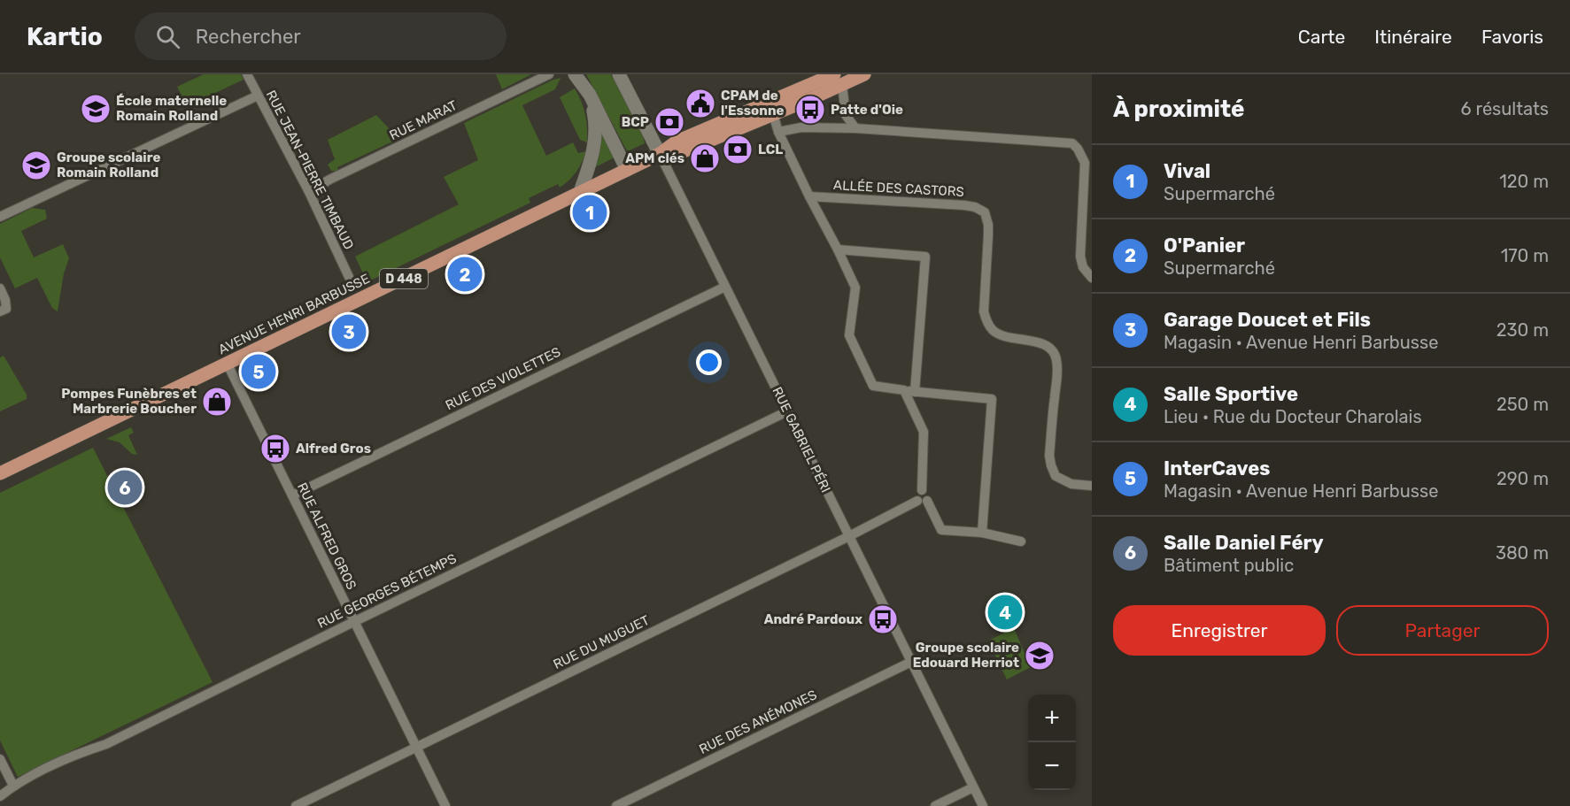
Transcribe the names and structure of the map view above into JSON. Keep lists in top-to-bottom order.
{
  "streets": {
    "main road": ["D 448", "AVENUE HENRI BARBUSSE"],
    "street": [
      "RUE MARAT",
      "RUE JEAN-PIERRE TIMBAUD",
      "ALLÉE DES CASTORS",
      "RUE DES VIOLETTES",
      "RUE GABRIEL PÉRI",
      "RUE ALFRED GROS",
      "RUE GEORGES BÉTEMPS",
      "RUE DU MUGUET",
      "RUE DES ANÉMONES"
    ]
  },
  "crossings": [
    ["RUE MARAT", "RUE JEAN-PIERRE TIMBAUD"],
    ["AVENUE HENRI BARBUSSE", "RUE GABRIEL PÉRI"],
    ["AVENUE HENRI BARBUSSE", "RUE ALFRED GROS"],
    ["RUE DES VIOLETTES", "RUE GABRIEL PÉRI"],
    ["RUE DES VIOLETTES", "RUE ALFRED GROS"],
    ["RUE GABRIEL PÉRI", "RUE GEORGES BÉTEMPS"],
    ["RUE GABRIEL PÉRI", "RUE DU MUGUET"],
    ["RUE GABRIEL PÉRI", "RUE DES ANÉMONES"],
    ["RUE ALFRED GROS", "RUE GEORGES BÉTEMPS"],
    ["RUE ALFRED GROS", "RUE DU MUGUET"]
  ],
  "places": {
    "public building": ["CPAM de l'Essonne"],
    "school or university": ["École maternelle Romain Rolland", "Groupe scolaire Romain Rolland", "Groupe scolaire Edouard Herriot"],
    "bus stop": ["Patte d'Oie", "Alfred Gros", "André Pardoux"],
    "bank": ["BCP", "LCL"],
    "shop": ["APM clés", "Pompes Funèbres et Marbrerie Boucher"]
  },
  "page": {
    "header": "Kartio",
    "search": "Rechercher",
    "nav": ["Carte", "Itinéraire", "Favoris"],
    "heading": ["À proximité", "6 résultats"],
    "list": [
      {
        "mark": "1",
        "name": "Vival",
        "note": "Supermarché",
        "value": "120 m"
      },
      {
        "mark": "2",
        "name": "O'Panier",
        "note": "Supermarché",
        "value": "170 m"
      },
      {
        "mark": "3",
        "name": "Garage Doucet et Fils",
        "note": "Magasin · Avenue Henri Barbusse",
        "value": "230 m"
      },
      {
        "mark": "4",
        "name": "Salle Sportive",
        "note": "Lieu · Rue du Docteur Charolais",
        "value": "250 m"
      },
      {
        "mark": "5",
        "name": "InterCaves",
        "note": "Magasin · Avenue Henri Barbusse",
        "value": "290 m"
      },
      {
        "mark": "6",
        "name": "Salle Daniel Féry",
        "note": "Bâtiment public",
        "value": "380 m"
      }
    ],
    "pins": [
      "1",
      "2",
      "3",
      "5",
      "6",
      "4"
    ],
    "buttons": ["Enregistrer", "Partager"],
    "map_buttons": ["+", "−"]
  }
}
